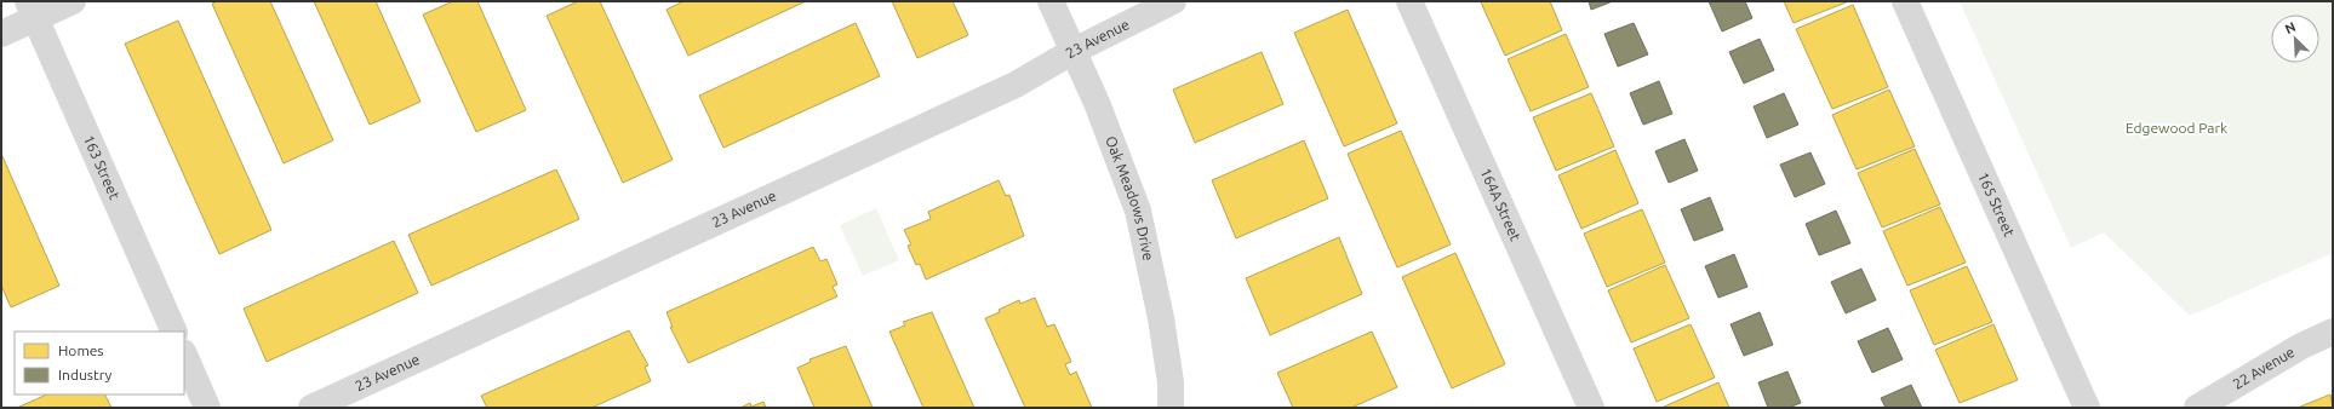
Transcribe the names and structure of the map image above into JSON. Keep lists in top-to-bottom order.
{
  "streets": {
    "street": [
      "23 Avenue",
      "163 Street",
      "Oak Meadows Drive",
      "164A Street",
      "165 Street",
      "22 Avenue"
    ]
  },
  "crossings": [
    ["23 Avenue", "Oak Meadows Drive"]
  ],
  "parks": ["Edgewood Park"],
  "legend": ["Homes", "Industry"],
  "north": "top left"
}
